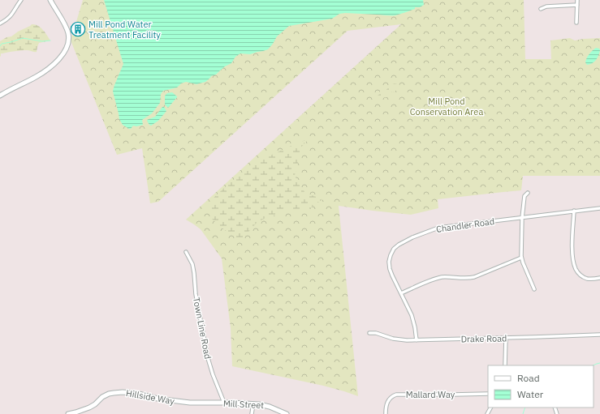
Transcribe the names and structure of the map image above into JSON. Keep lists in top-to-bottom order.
{
  "streets": {
    "street": [
      "Chandler Road",
      "Town Line Road",
      "Drake Road",
      "Mallard Way",
      "Hillside Way",
      "Mill Street"
    ]
  },
  "crossings": [
    ["Chandler Road", "Drake Road"],
    ["Town Line Road", "Mill Street"],
    ["Hillside Way", "Mill Street"]
  ],
  "parks": ["Mill Pond Conservation Area"],
  "places": {
    "building": ["Mill Pond Water Treatment Facility"]
  },
  "legend": ["Road", "Water"]
}
